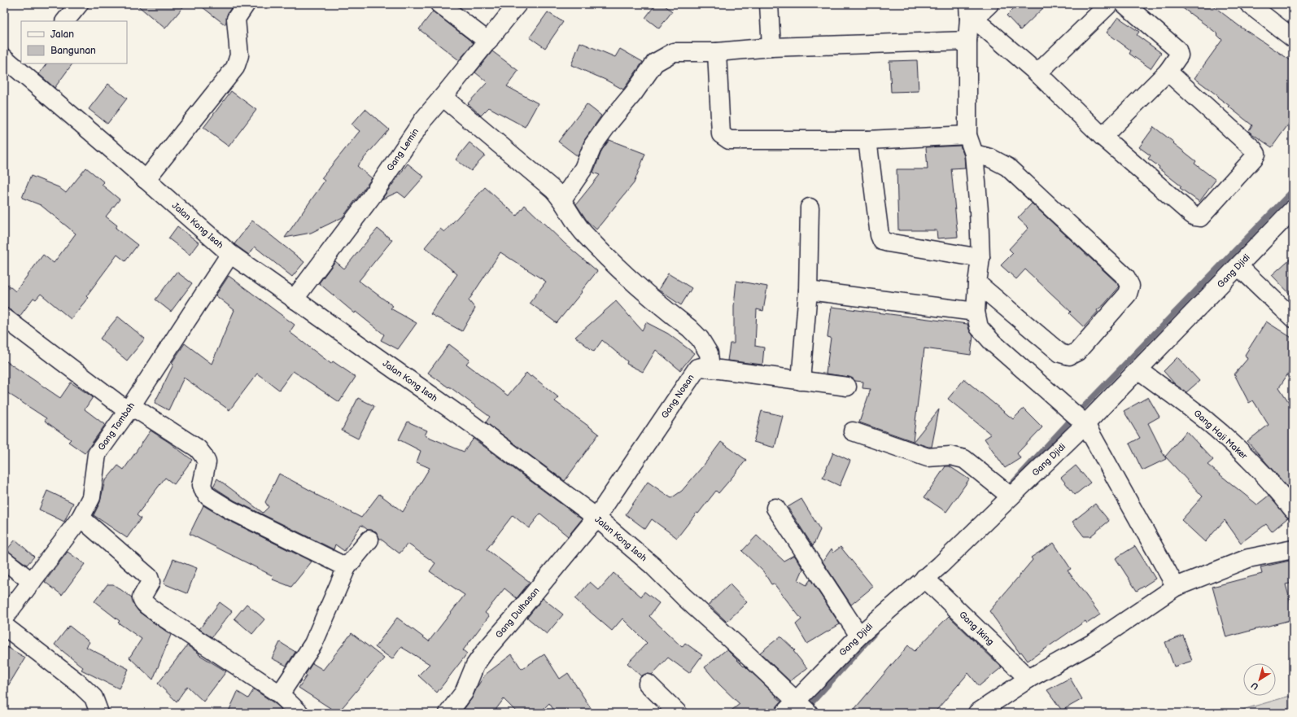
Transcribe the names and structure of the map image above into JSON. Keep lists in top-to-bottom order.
{
  "streets": {
    "street": [
      "Gang Lemin",
      "Jalan Kong Isah",
      "Gang Djidi",
      "Gang Nosan",
      "Gang Tambah",
      "Gang Haji Maker",
      "Gang Dulhasan",
      "Gang Iking"
    ]
  },
  "crossings": [
    ["Gang Lemin", "Jalan Kong Isah"],
    ["Jalan Kong Isah", "Gang Djidi"],
    ["Jalan Kong Isah", "Gang Nosan"],
    ["Jalan Kong Isah", "Gang Tambah"],
    ["Jalan Kong Isah", "Gang Dulhasan"],
    ["Gang Djidi", "Gang Haji Maker"],
    ["Gang Djidi", "Gang Iking"],
    ["Gang Nosan", "Gang Dulhasan"]
  ],
  "legend": ["Jalan", "Bangunan"],
  "north": "bottom left"
}
